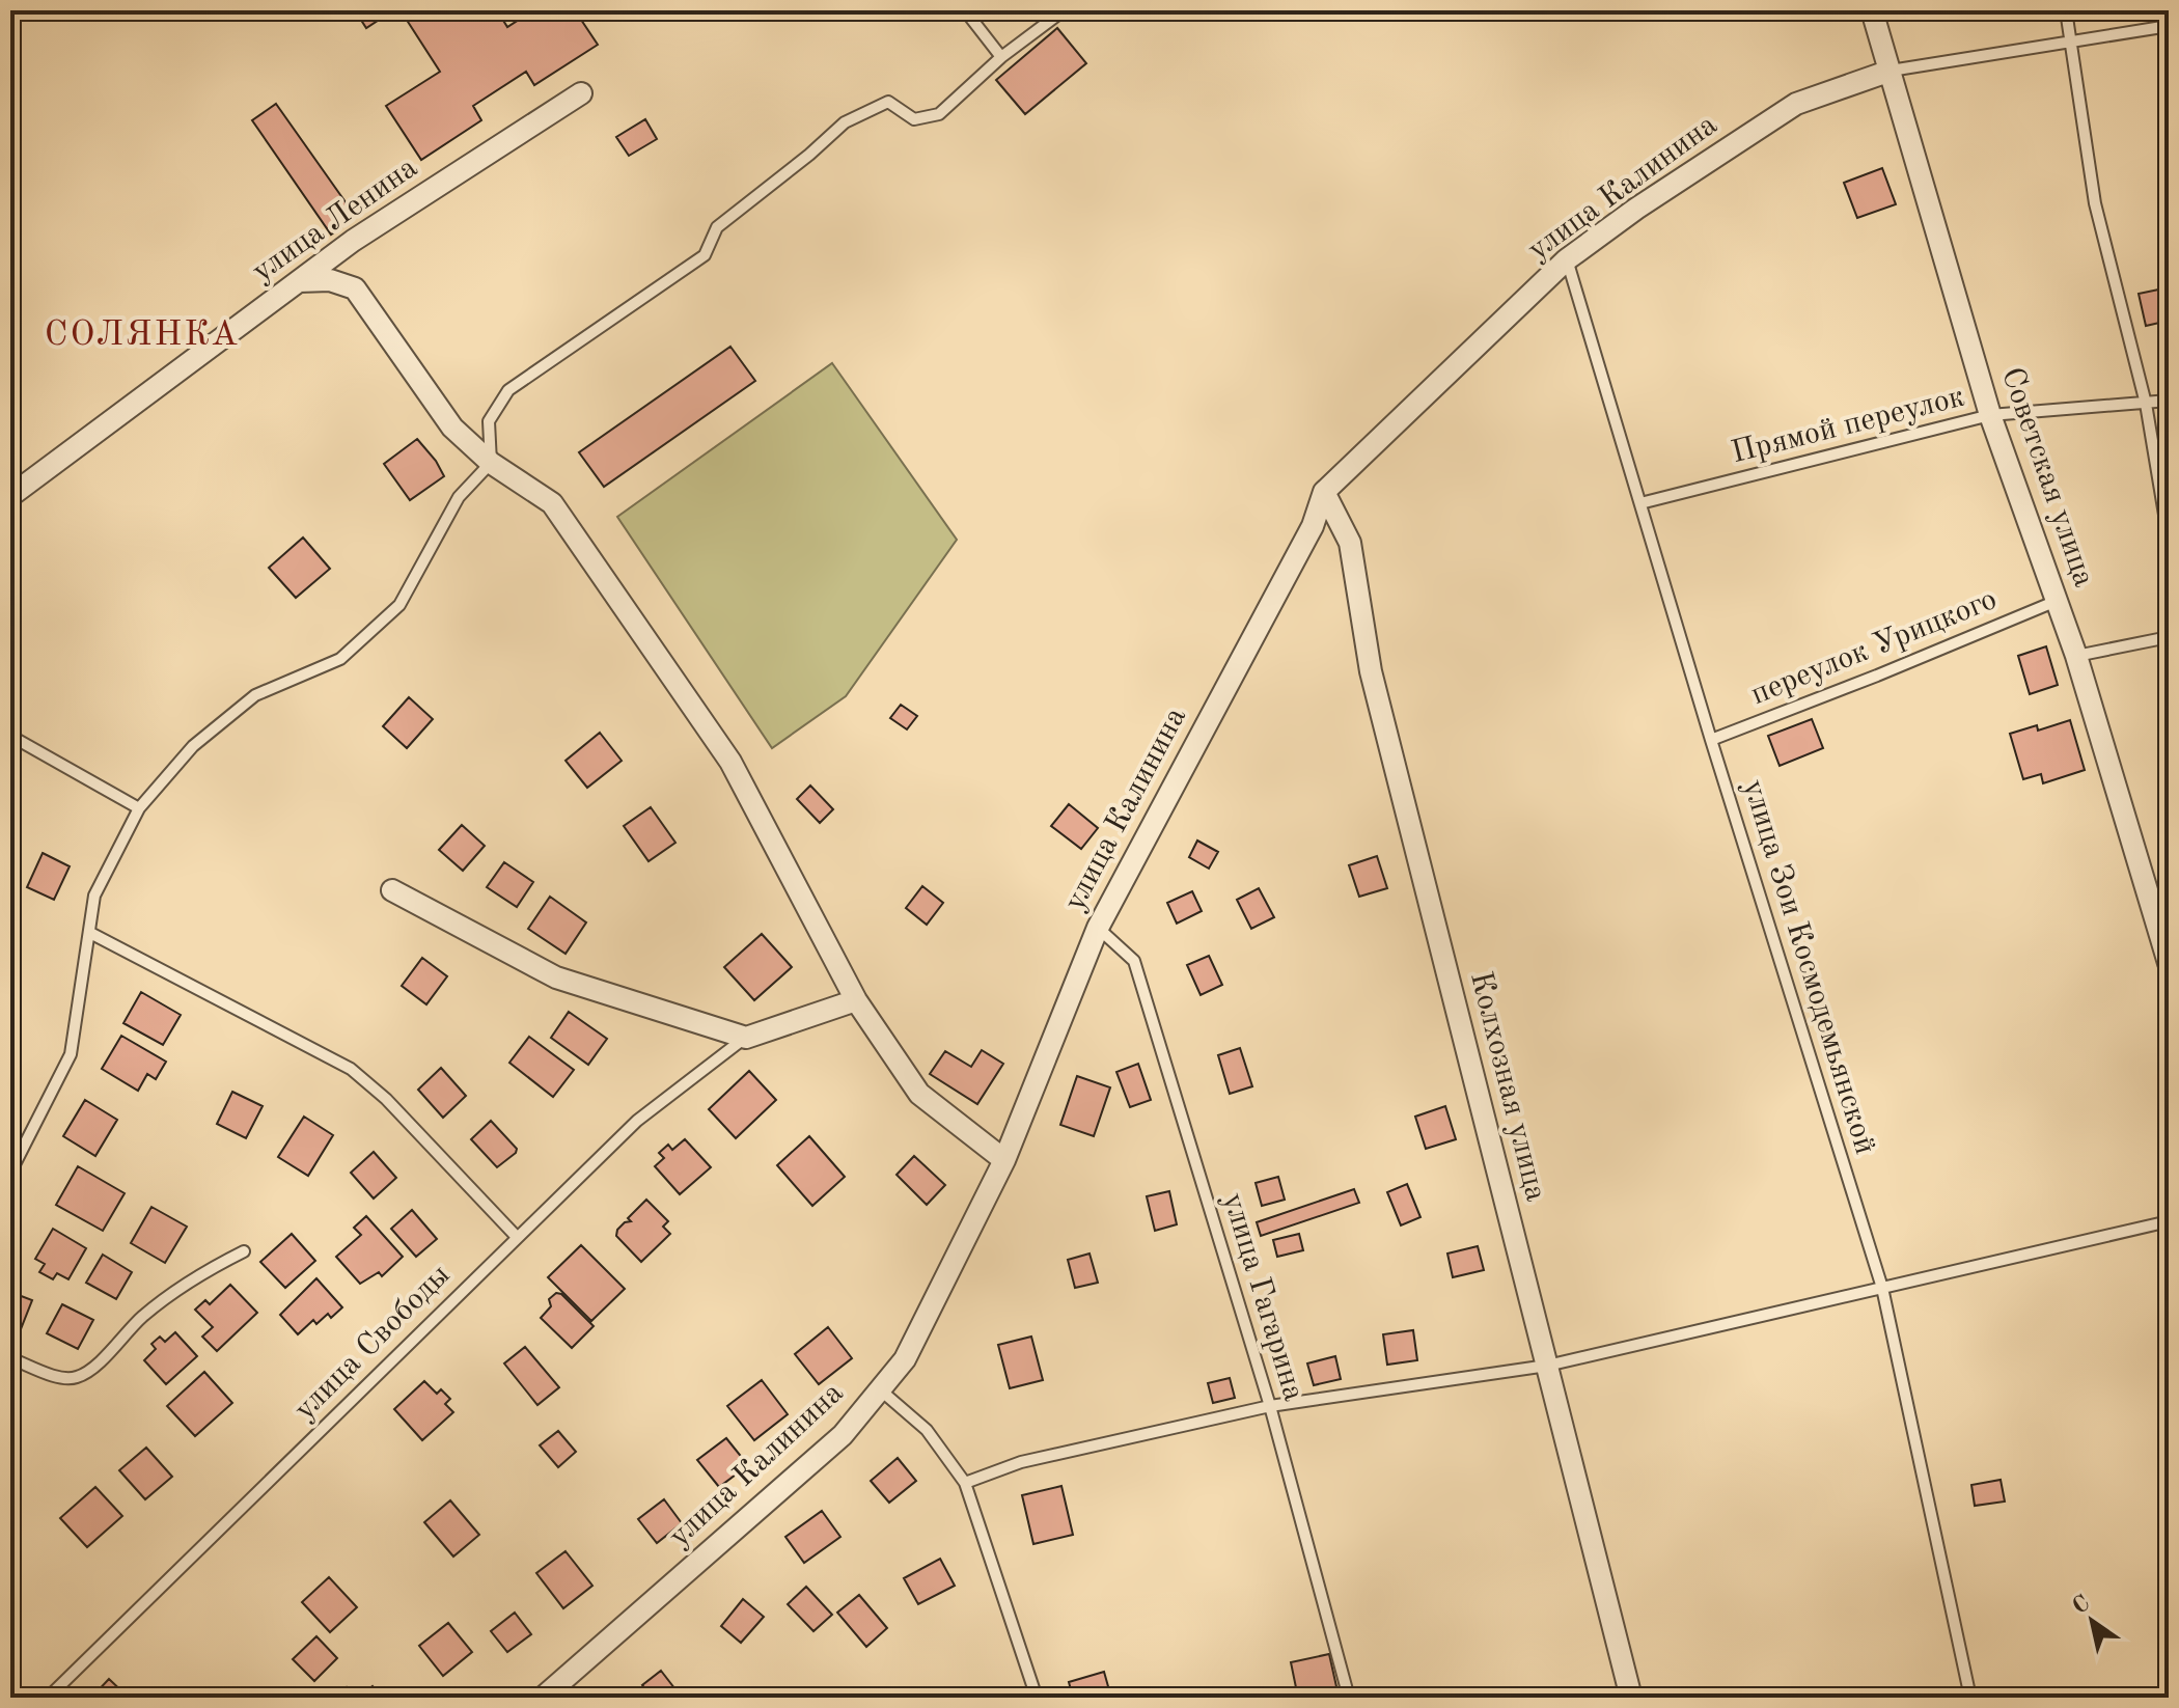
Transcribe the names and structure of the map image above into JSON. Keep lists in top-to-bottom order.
{
  "streets": {
    "street": [
      "улица Калинина",
      "улица Ленина",
      "Советская улица",
      "Колхозная улица"
    ],
    "lane": [
      "Прямой переулок",
      "переулок Урицкого",
      "улица Зои Космодемьянской",
      "улица Гагарина",
      "улица Свободы"
    ]
  },
  "crossings": [
    ["улица Калинина", "Советская улица"],
    ["улица Калинина", "улица Зои Космодемьянской"],
    ["улица Калинина", "Колхозная улица"],
    ["улица Калинина", "улица Гагарина"],
    ["Прямой переулок", "Советская улица"],
    ["Прямой переулок", "улица Зои Космодемьянской"],
    ["Советская улица", "переулок Урицкого"],
    ["переулок Урицкого", "улица Зои Космодемьянской"]
  ],
  "districts": ["СОЛЯНКА"],
  "north": "top left"
}
